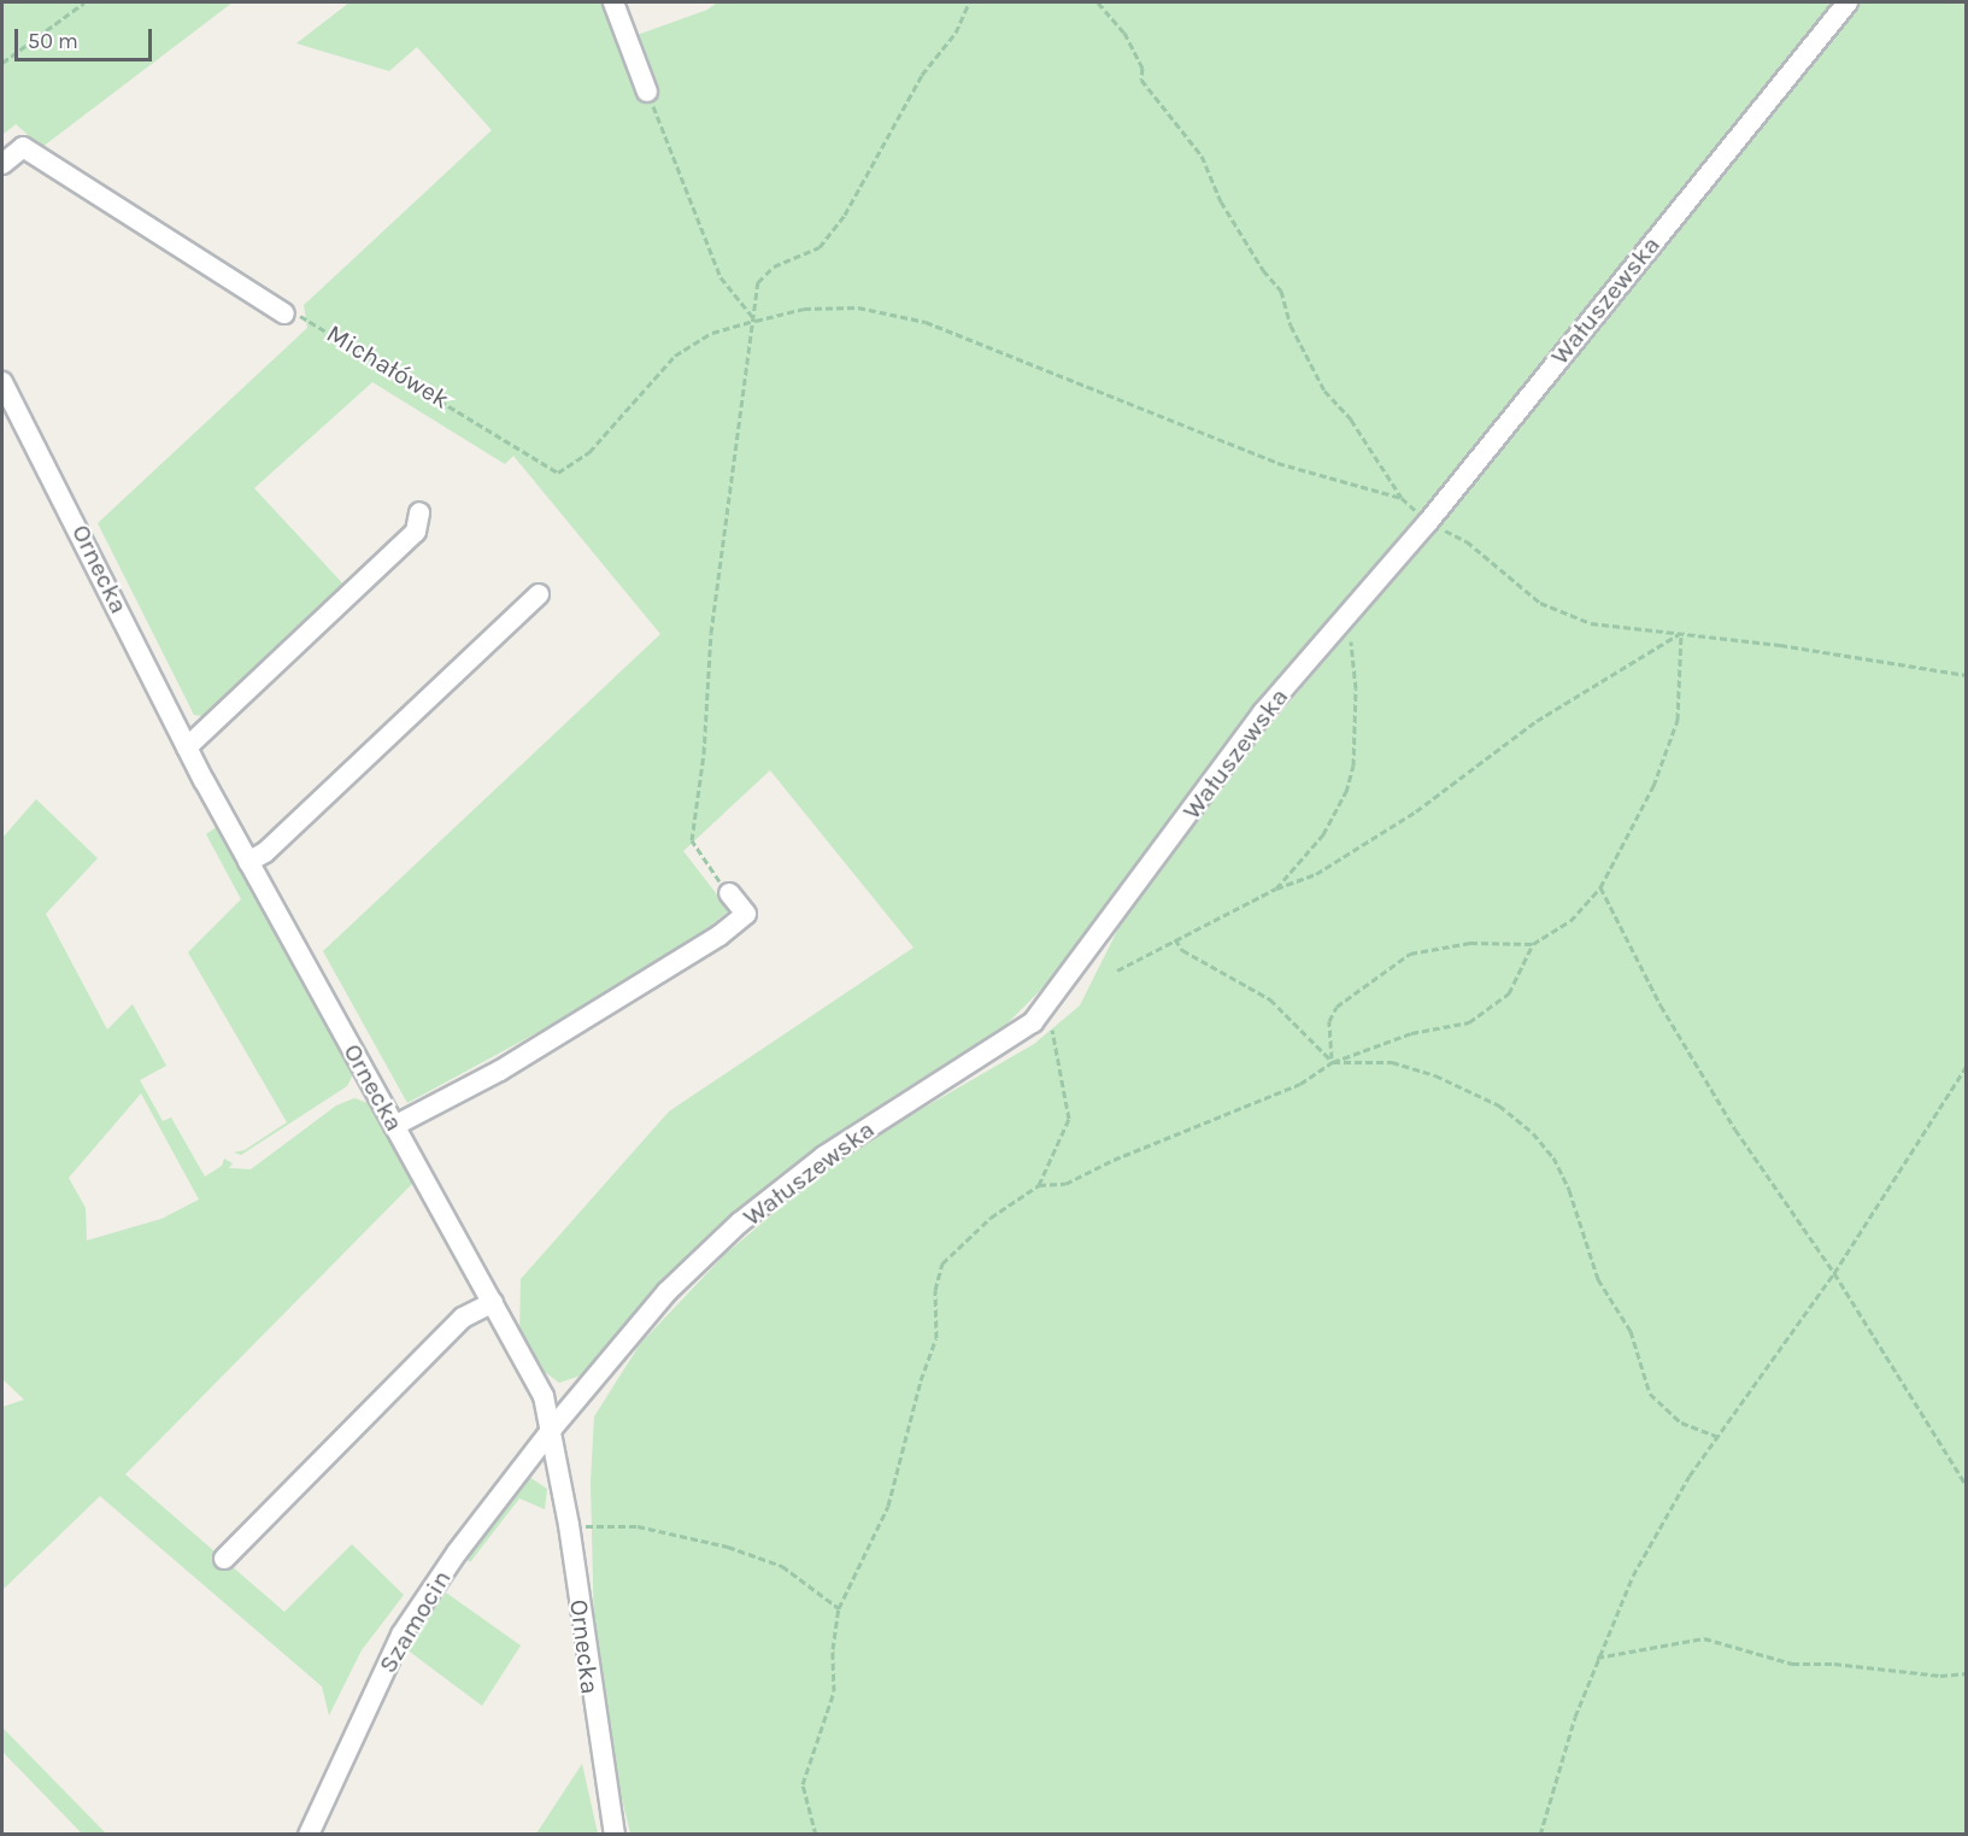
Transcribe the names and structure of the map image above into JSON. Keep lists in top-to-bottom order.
{
  "streets": {
    "street": ["Wałuszewska", "Ornecka", "Szamocin"],
    "path": ["Michałówek"]
  },
  "crossings": [
    ["Wałuszewska", "Ornecka"],
    ["Wałuszewska", "Szamocin"],
    ["Ornecka", "Szamocin"]
  ],
  "scale_bar": "50 m"
}
